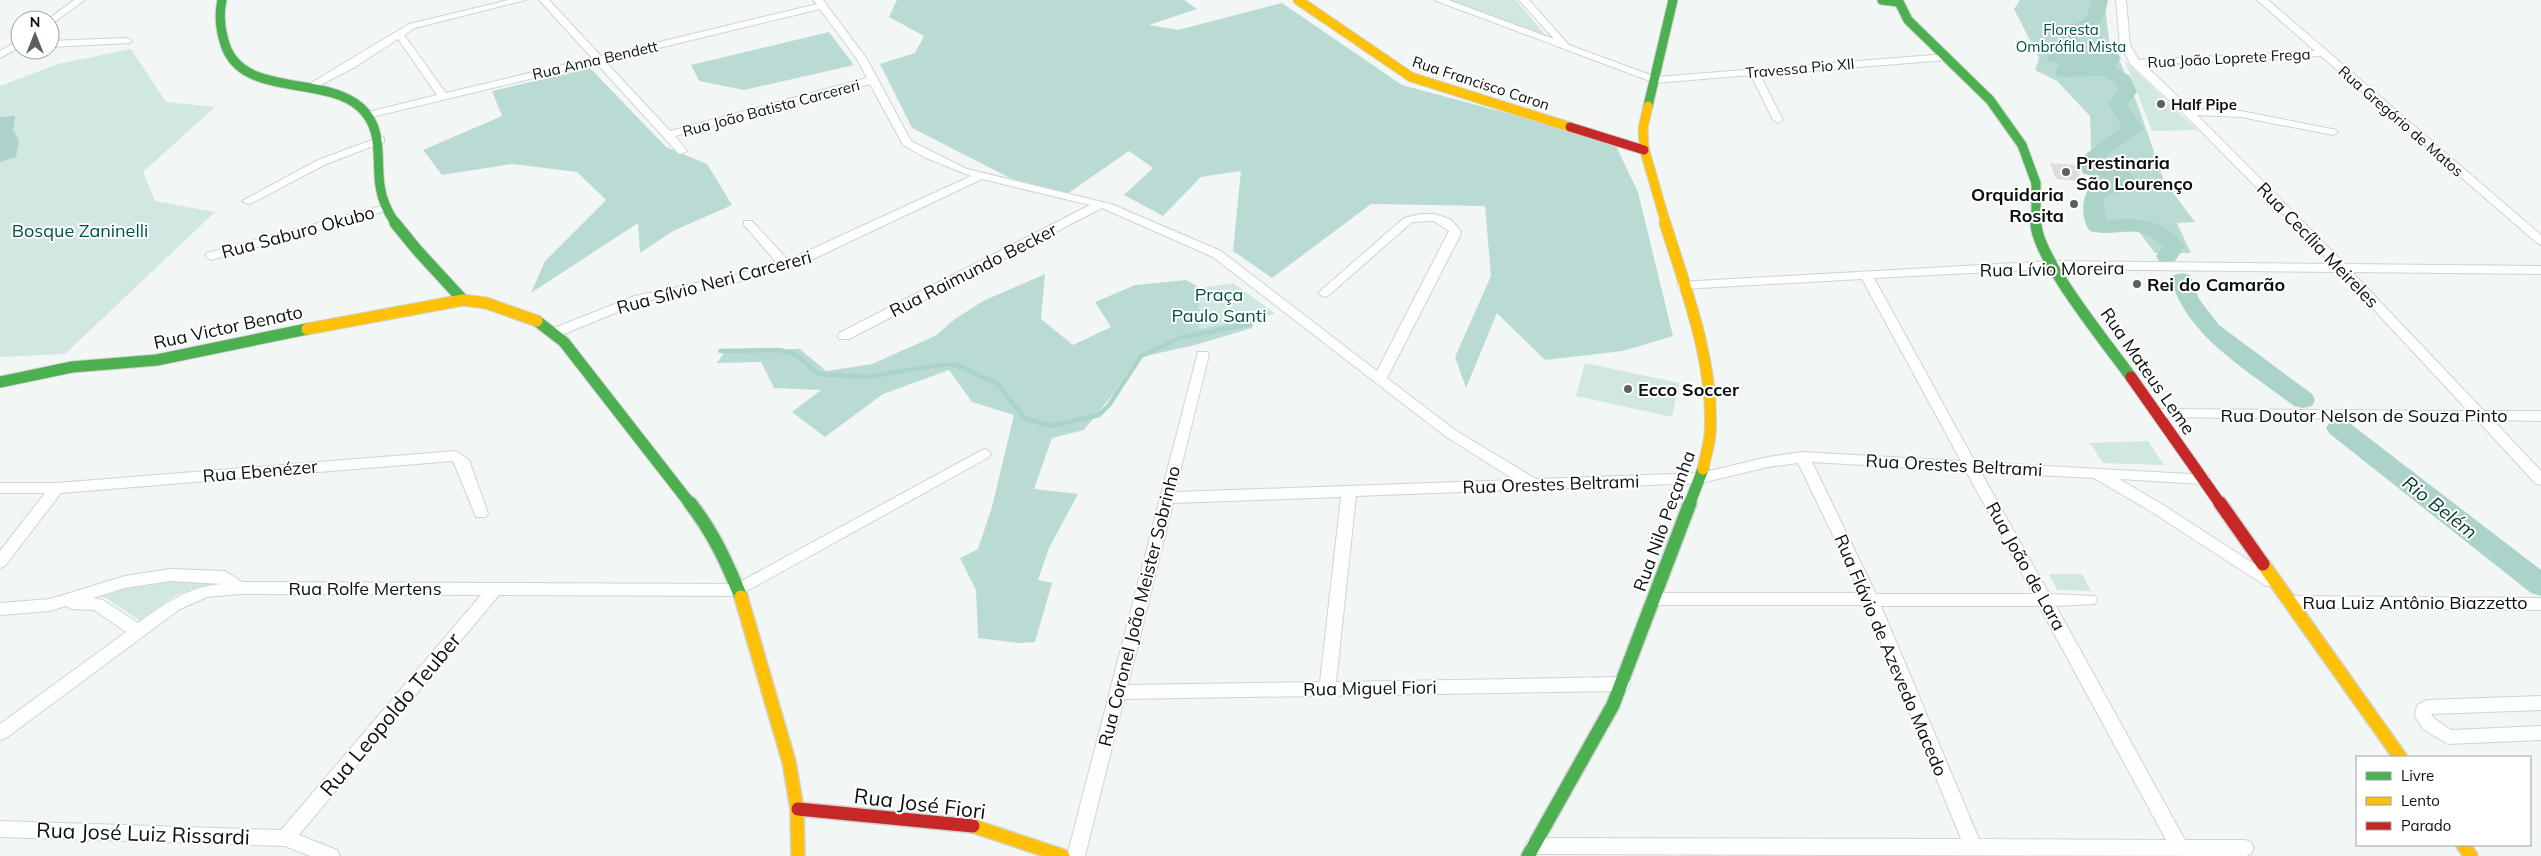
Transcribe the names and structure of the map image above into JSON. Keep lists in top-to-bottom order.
{
  "streets": {
    "street": [
      "Rua João Loprete Frega",
      "Rua Anna Bendett",
      "Travessa Pio XII",
      "Rua Francisco Caron",
      "Rua João Batista Carcereri",
      "Rua Gregório de Matos",
      "Rua Saburo Okubo",
      "Rua Cecília Meireles",
      "Rua Lívio Moreira",
      "Rua Raimundo Becker",
      "Rua Sílvio Neri Carcereri",
      "Rua Victor Benato",
      "Rua Mateus Leme",
      "Rua Doutor Nelson de Souza Pinto",
      "Rua Orestes Beltrami",
      "Rua Ebenézer",
      "Rua Nilo Peçanha",
      "Rua João de Lara",
      "Rua Rolfe Mertens",
      "Rua Luiz Antônio Biazzetto",
      "Rua Coronel João Meister Sobrinho",
      "Rua Flávio de Azevedo Macedo",
      "Rua Miguel Fiori",
      "Rua Leopoldo Teuber",
      "Rua José Fiori",
      "Rua José Luiz Rissardi"
    ]
  },
  "crossings": [
    ["Rua João Loprete Frega", "Rua Gregório de Matos"],
    ["Rua João Loprete Frega", "Rua Cecília Meireles"],
    ["Travessa Pio XII", "Rua Mateus Leme"],
    ["Travessa Pio XII", "Rua Nilo Peçanha"],
    ["Rua Francisco Caron", "Rua Nilo Peçanha"],
    ["Rua Cecília Meireles", "Rua Lívio Moreira"],
    ["Rua Cecília Meireles", "Rua Doutor Nelson de Souza Pinto"],
    ["Rua Lívio Moreira", "Rua Mateus Leme"],
    ["Rua Lívio Moreira", "Rua Nilo Peçanha"],
    ["Rua Lívio Moreira", "Rua João de Lara"],
    ["Rua Sílvio Neri Carcereri", "Rua Victor Benato"],
    ["Rua Victor Benato", "Rua Rolfe Mertens"],
    ["Rua Victor Benato", "Rua José Fiori"],
    ["Rua Mateus Leme", "Rua Doutor Nelson de Souza Pinto"],
    ["Rua Mateus Leme", "Rua Orestes Beltrami"],
    ["Rua Mateus Leme", "Rua Luiz Antônio Biazzetto"],
    ["Rua Orestes Beltrami", "Rua Nilo Peçanha"],
    ["Rua Orestes Beltrami", "Rua João de Lara"],
    ["Rua Orestes Beltrami", "Rua Coronel João Meister Sobrinho"],
    ["Rua Orestes Beltrami", "Rua Flávio de Azevedo Macedo"],
    ["Rua Nilo Peçanha", "Rua Miguel Fiori"],
    ["Rua Rolfe Mertens", "Rua Leopoldo Teuber"],
    ["Rua Coronel João Meister Sobrinho", "Rua Miguel Fiori"],
    ["Rua Leopoldo Teuber", "Rua José Luiz Rissardi"]
  ],
  "water": ["Rio Belém"],
  "parks": ["Floresta Ombrófila Mista", "Bosque Zaninelli", "Praça Paulo Santi"],
  "places": [
    "Half Pipe",
    "Prestinaria São Lourenço",
    "Orquidaria Rosita",
    "Rei do Camarão",
    "Ecco Soccer"
  ],
  "legend": ["Livre", "Lento", "Parado"],
  "north": "top"
}
